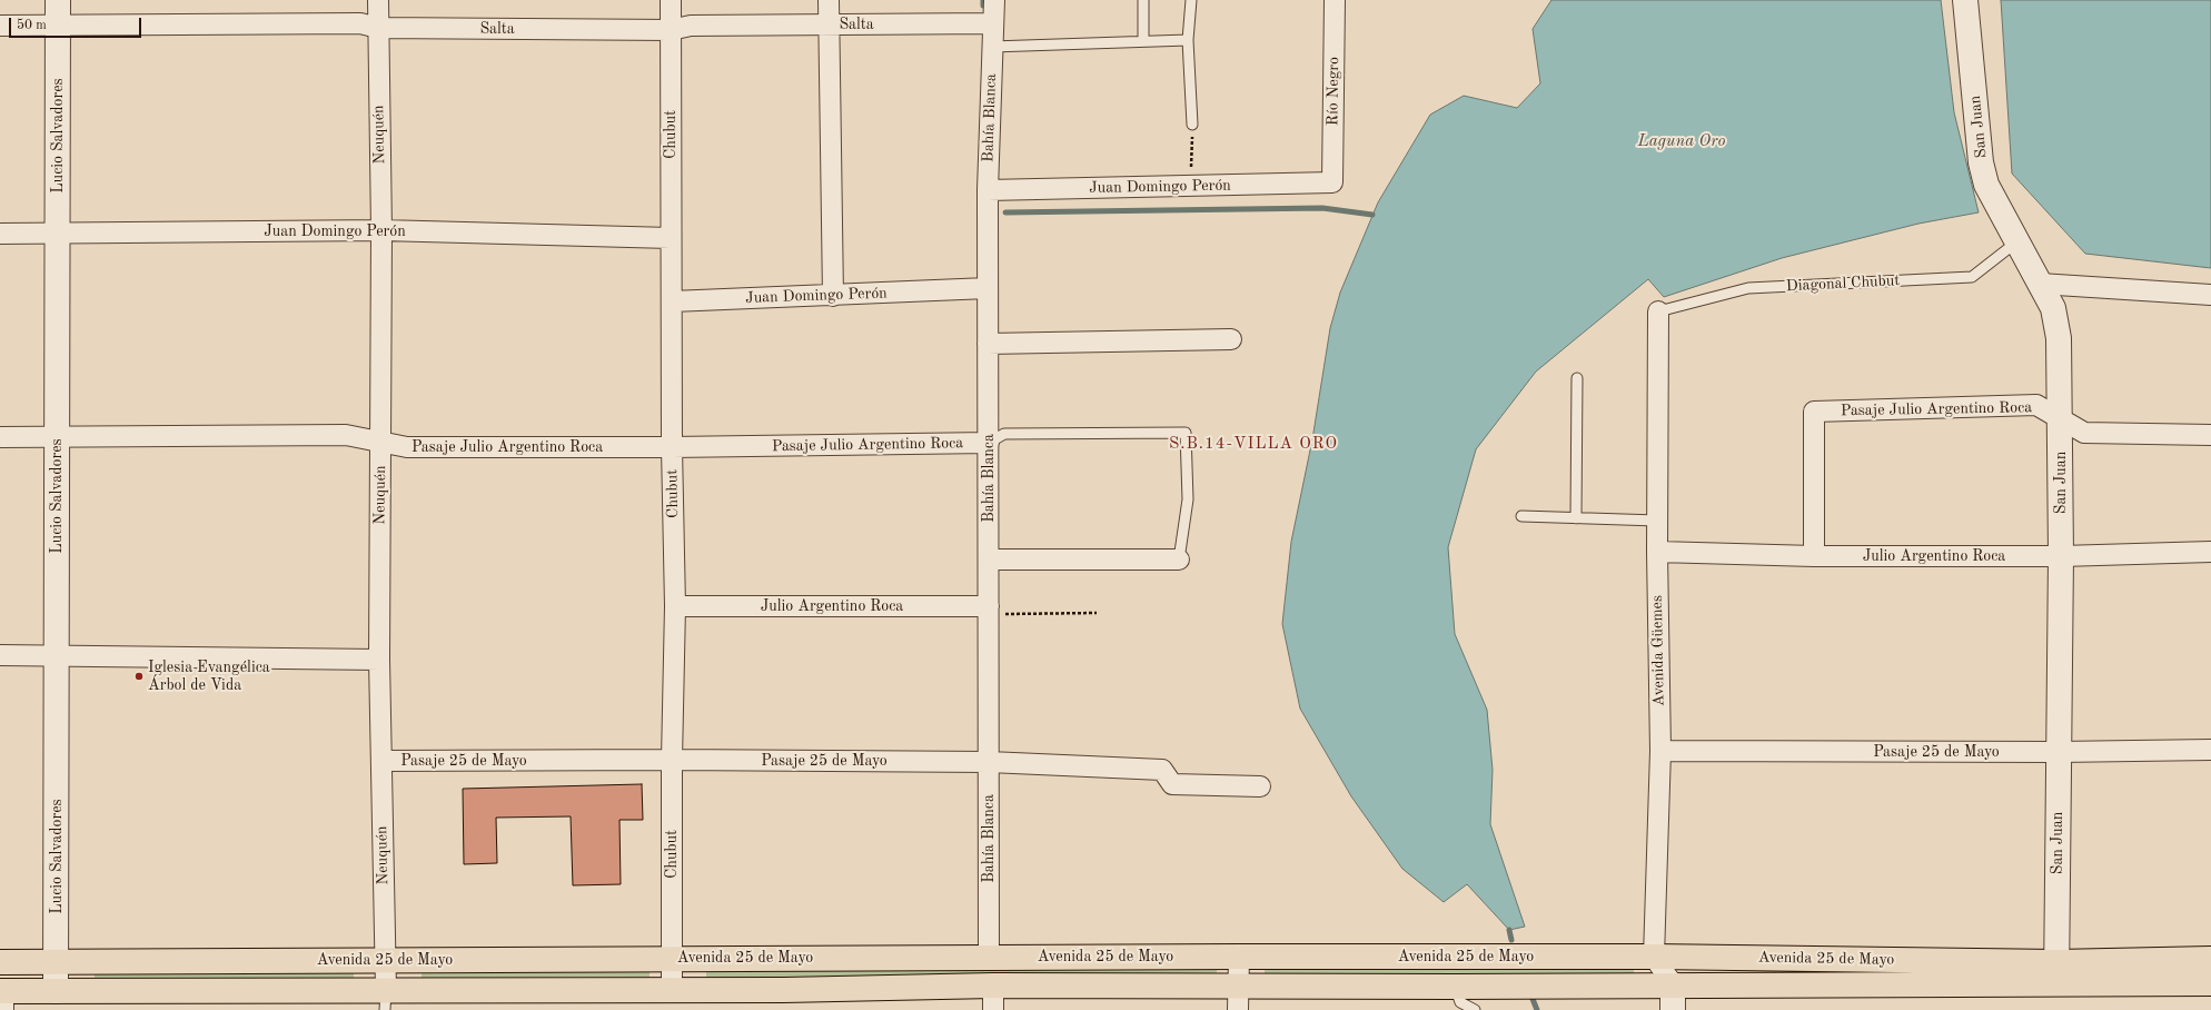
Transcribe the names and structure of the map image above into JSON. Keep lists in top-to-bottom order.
{
  "streets": {
    "main road": ["Avenida 25 de Mayo"],
    "street": [
      "Salta",
      "Río Negro",
      "Bahía Blanca",
      "San Juan",
      "Neuquén",
      "Chubut",
      "Lucio Salvadores",
      "Juan Domingo Perón",
      "Pasaje Julio Argentino Roca",
      "Julio Argentino Roca",
      "Avenida Güemes",
      "Pasaje 25 de Mayo"
    ],
    "lane": ["Diagonal Chubut"]
  },
  "crossings": [
    ["Salta", "Bahía Blanca"],
    ["Salta", "Neuquén"],
    ["Salta", "Chubut"],
    ["Salta", "Lucio Salvadores"],
    ["Río Negro", "Juan Domingo Perón"],
    ["Bahía Blanca", "Juan Domingo Perón"],
    ["Bahía Blanca", "Pasaje Julio Argentino Roca"],
    ["Bahía Blanca", "Julio Argentino Roca"],
    ["Bahía Blanca", "Pasaje 25 de Mayo"],
    ["Bahía Blanca", "Avenida 25 de Mayo"],
    ["San Juan", "Diagonal Chubut"],
    ["San Juan", "Pasaje Julio Argentino Roca"],
    ["San Juan", "Julio Argentino Roca"],
    ["San Juan", "Pasaje 25 de Mayo"],
    ["San Juan", "Avenida 25 de Mayo"],
    ["Neuquén", "Juan Domingo Perón"],
    ["Neuquén", "Pasaje Julio Argentino Roca"],
    ["Neuquén", "Pasaje 25 de Mayo"],
    ["Neuquén", "Avenida 25 de Mayo"],
    ["Chubut", "Juan Domingo Perón"],
    ["Chubut", "Pasaje Julio Argentino Roca"],
    ["Chubut", "Julio Argentino Roca"],
    ["Chubut", "Pasaje 25 de Mayo"],
    ["Chubut", "Avenida 25 de Mayo"],
    ["Lucio Salvadores", "Juan Domingo Perón"],
    ["Lucio Salvadores", "Pasaje Julio Argentino Roca"],
    ["Lucio Salvadores", "Avenida 25 de Mayo"],
    ["Diagonal Chubut", "Avenida Güemes"],
    ["Pasaje Julio Argentino Roca", "Julio Argentino Roca"],
    ["Julio Argentino Roca", "Avenida Güemes"],
    ["Avenida Güemes", "Pasaje 25 de Mayo"],
    ["Avenida Güemes", "Avenida 25 de Mayo"]
  ],
  "districts": ["S.B.14-VILLA ORO"],
  "water": ["Laguna Oro"],
  "places": ["Iglesia Evangélica Árbol de Vida"],
  "scale_bar": "50 m"
}
